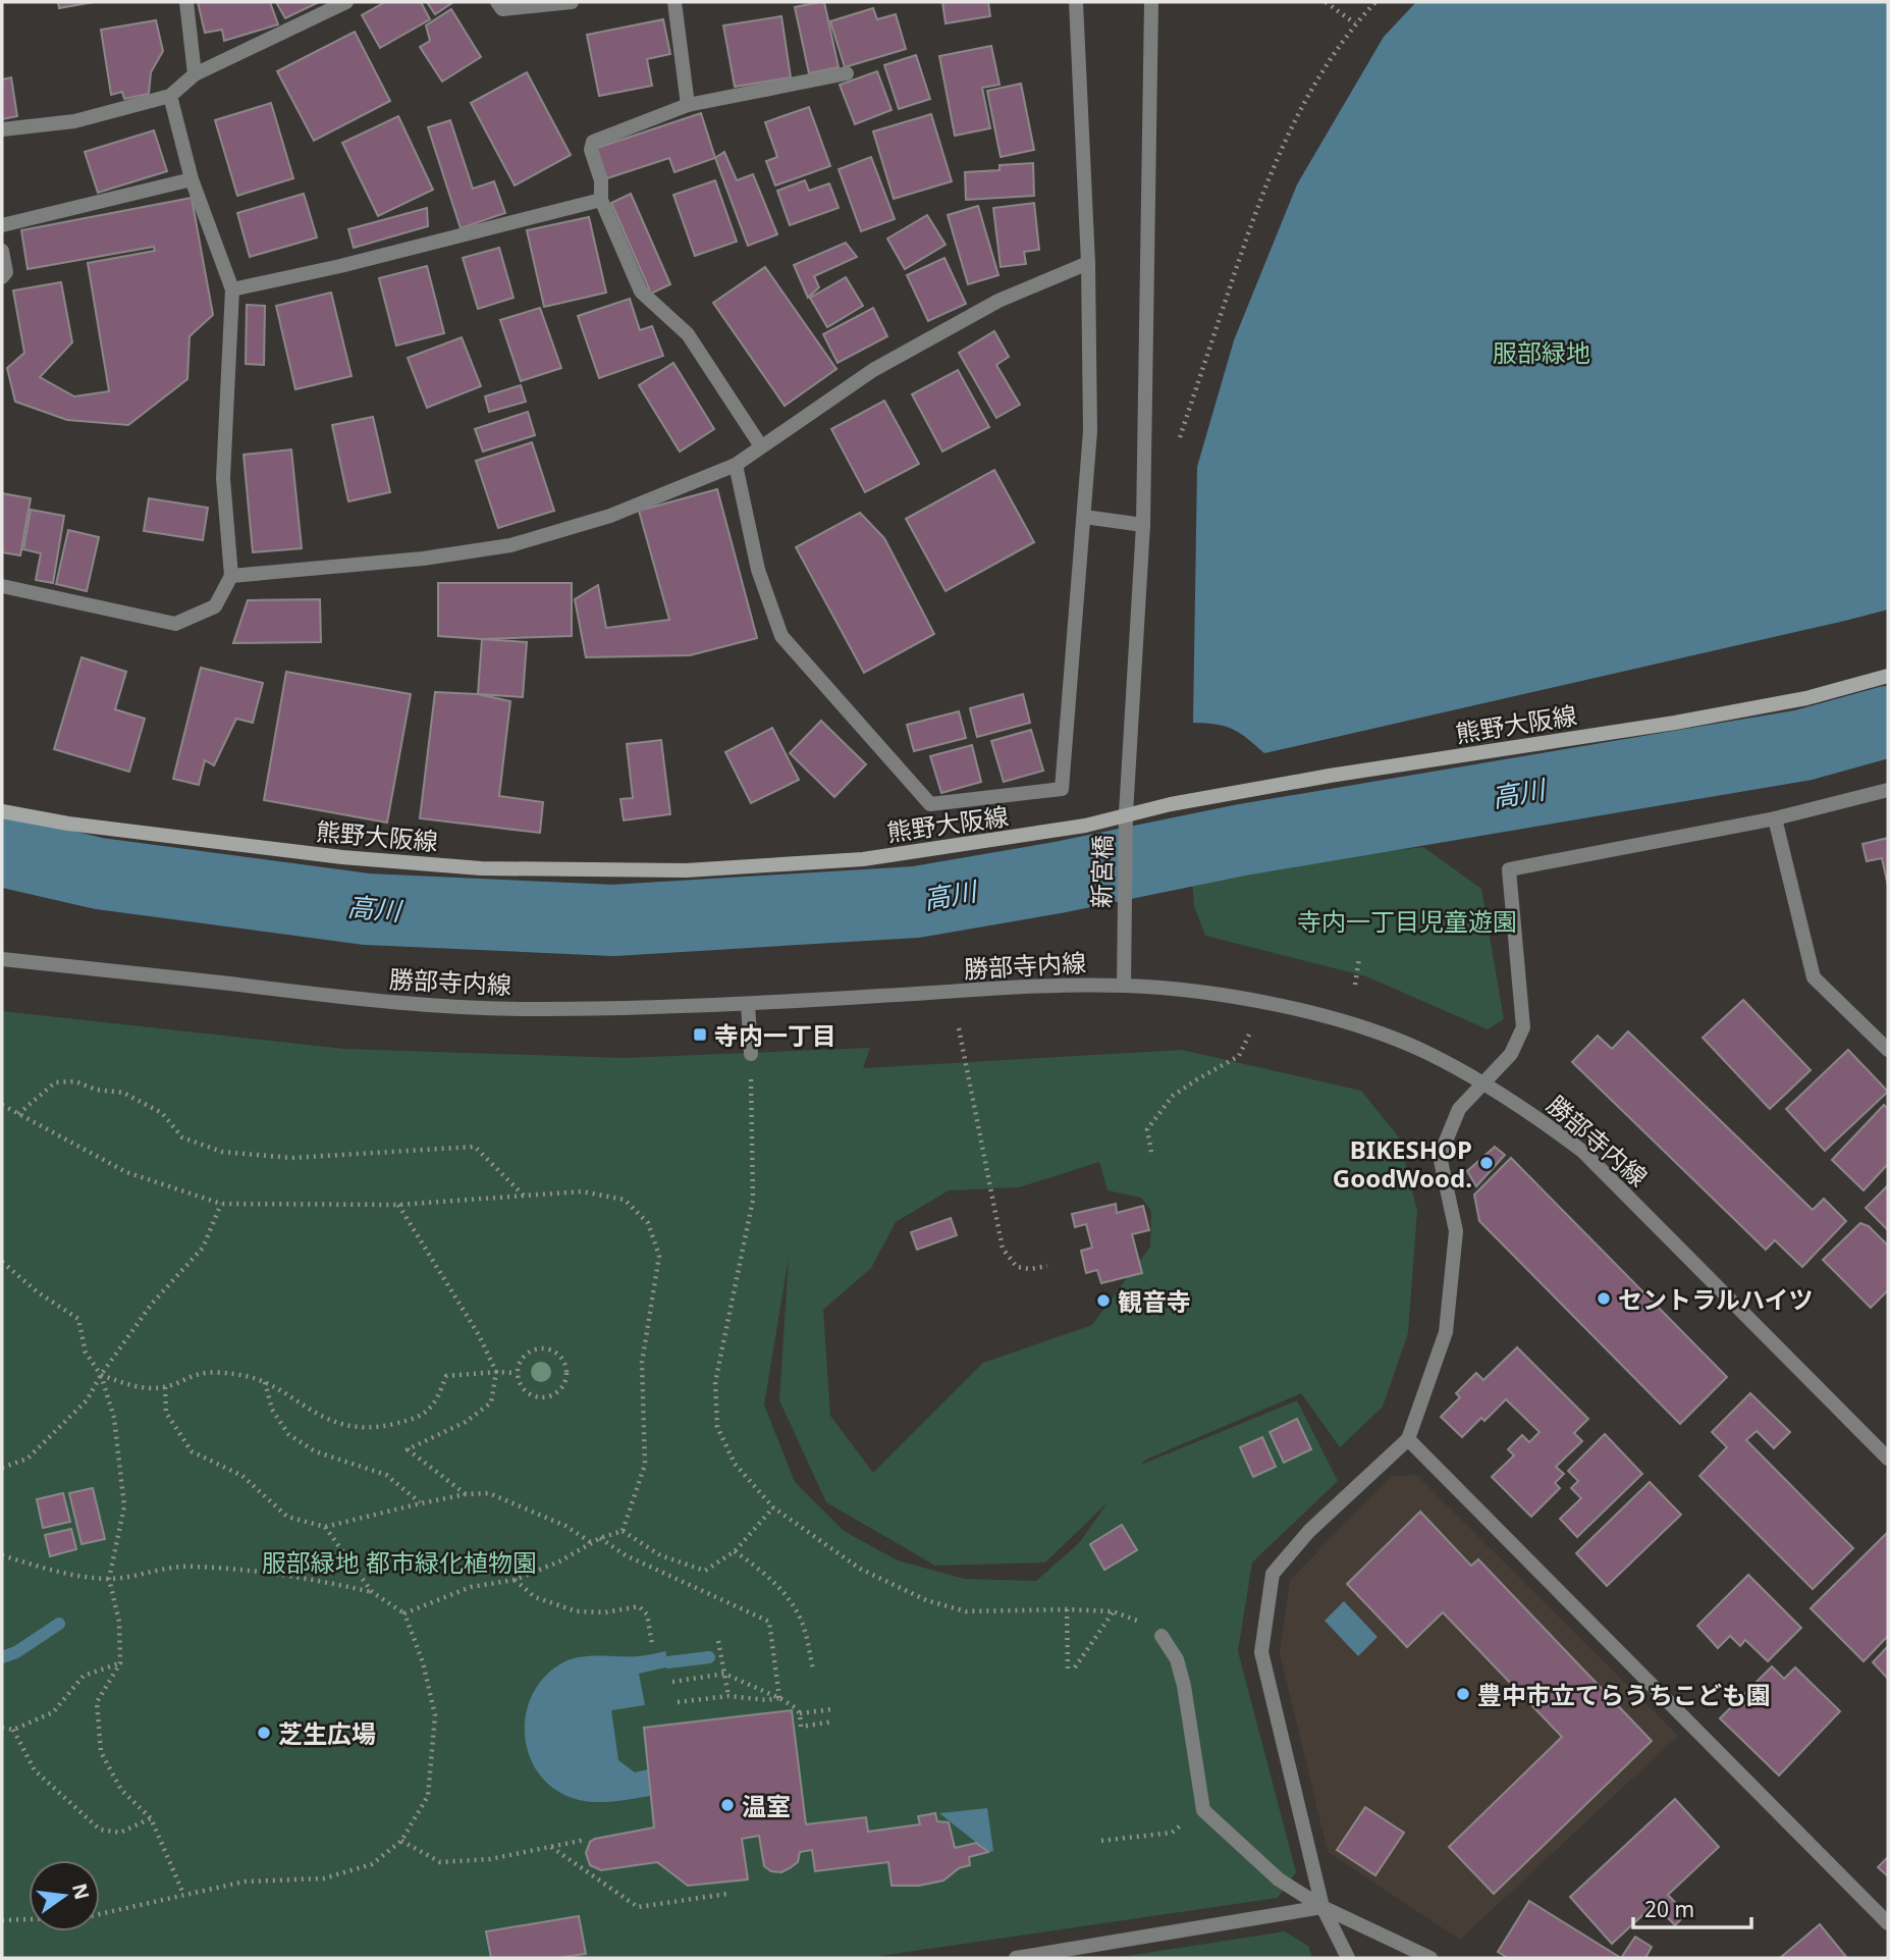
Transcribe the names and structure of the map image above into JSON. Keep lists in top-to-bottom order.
{
  "streets": {
    "main road": ["熊野大阪線"],
    "street": ["新宮橋", "勝部寺内線"]
  },
  "crossings": [
    ["熊野大阪線", "新宮橋"],
    ["新宮橋", "勝部寺内線"]
  ],
  "water": ["高川"],
  "parks": ["服部緑地", "寺内一丁目児童遊園", "服部緑地 都市緑化植物園"],
  "places": {
    "transit": ["寺内一丁目"],
    "other": [
      "BIKESHOP GoodWood.",
      "セントラルハイツ",
      "観音寺",
      "豊中市立てらうちこども園",
      "芝生広場",
      "温室"
    ]
  },
  "scale_bar": "20 m",
  "north": "right"
}
